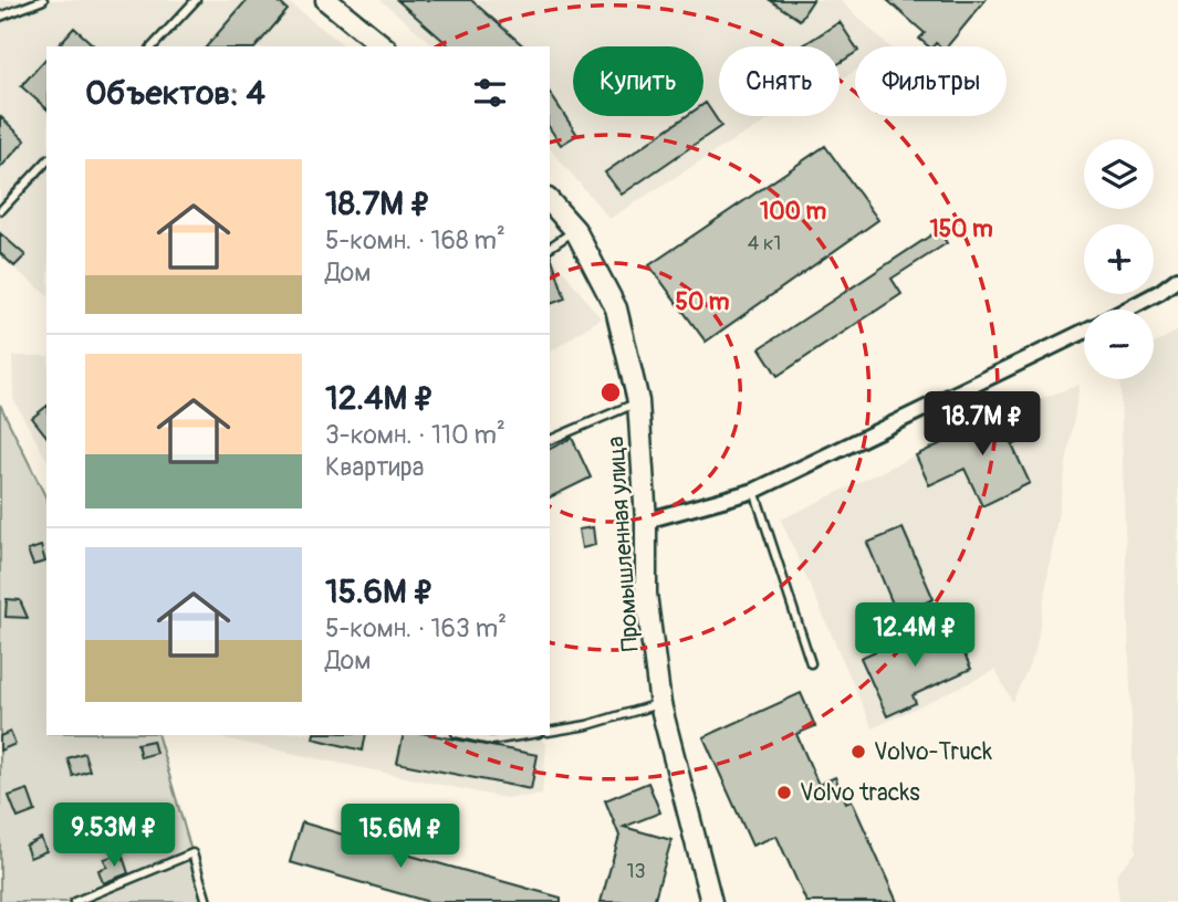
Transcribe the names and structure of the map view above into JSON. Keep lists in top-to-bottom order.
{
  "streets": {
    "main road": ["Промышленная улица"]
  },
  "places": ["Volvo-Truck", "Volvo tracks"],
  "house_numbers": ["4 к1", "13"],
  "page": {
    "chip": ["Купить", "Снять", "Фильтры"],
    "heading": "Объектов: 4",
    "map_buttons": ["+", "−"],
    "list": [
      {
        "name": "18.7M ₽",
        "note": "5-комн. · 168 m² · Дом"
      },
      {
        "name": "12.4M ₽",
        "note": "3-комн. · 110 m² · Квартира"
      },
      {
        "name": "15.6M ₽",
        "note": "5-комн. · 163 m² · Дом"
      }
    ],
    "price": [
      "18.7M ₽",
      "12.4M ₽",
      "9.53M ₽",
      "15.6M ₽"
    ]
  },
  "rings": ["100 m", "150 m", "50 m"]
}
